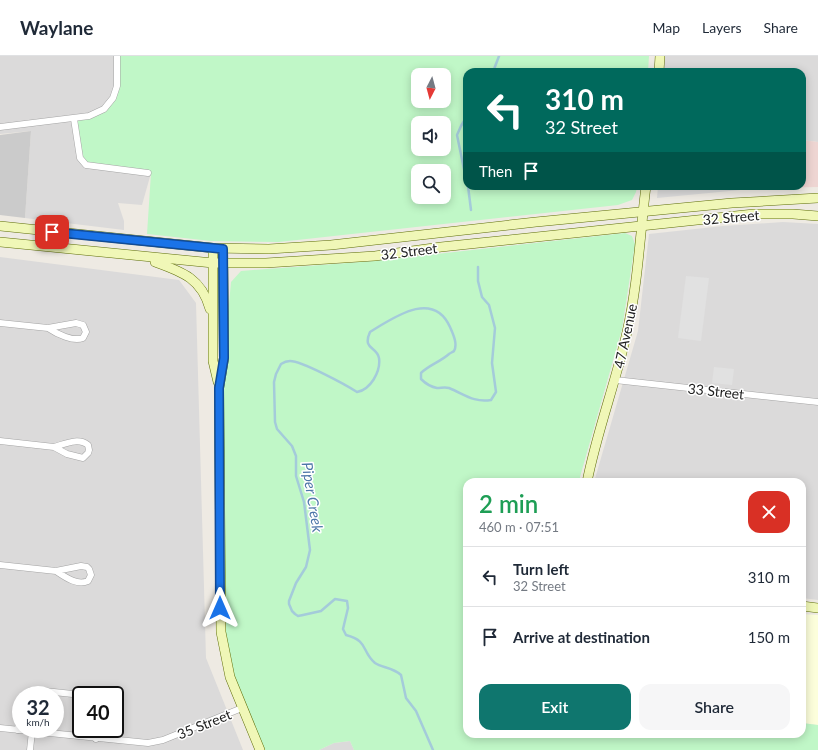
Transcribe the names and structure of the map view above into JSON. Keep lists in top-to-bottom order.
{
  "streets": {
    "main road": ["32 Street", "47 Avenue"],
    "street": ["33 Street", "35 Street"]
  },
  "crossings": [
    ["32 Street", "47 Avenue"],
    ["47 Avenue", "33 Street"]
  ],
  "water": ["Piper Creek"],
  "north": "bottom",
  "page": {
    "header": "Waylane",
    "nav": ["Map", "Layers", "Share"],
    "turn": ["310 m", "32 Street"],
    "then": "Then",
    "heading": ["2 min", "460 m · 07:51"],
    "list": [
      {
        "name": "Turn left",
        "note": "32 Street",
        "value": "310 m"
      },
      {
        "name": "Arrive at destination",
        "value": "150 m"
      }
    ],
    "buttons": ["Exit", "Share"],
    "speed": "32 km/h",
    "limit": "40"
  }
}
